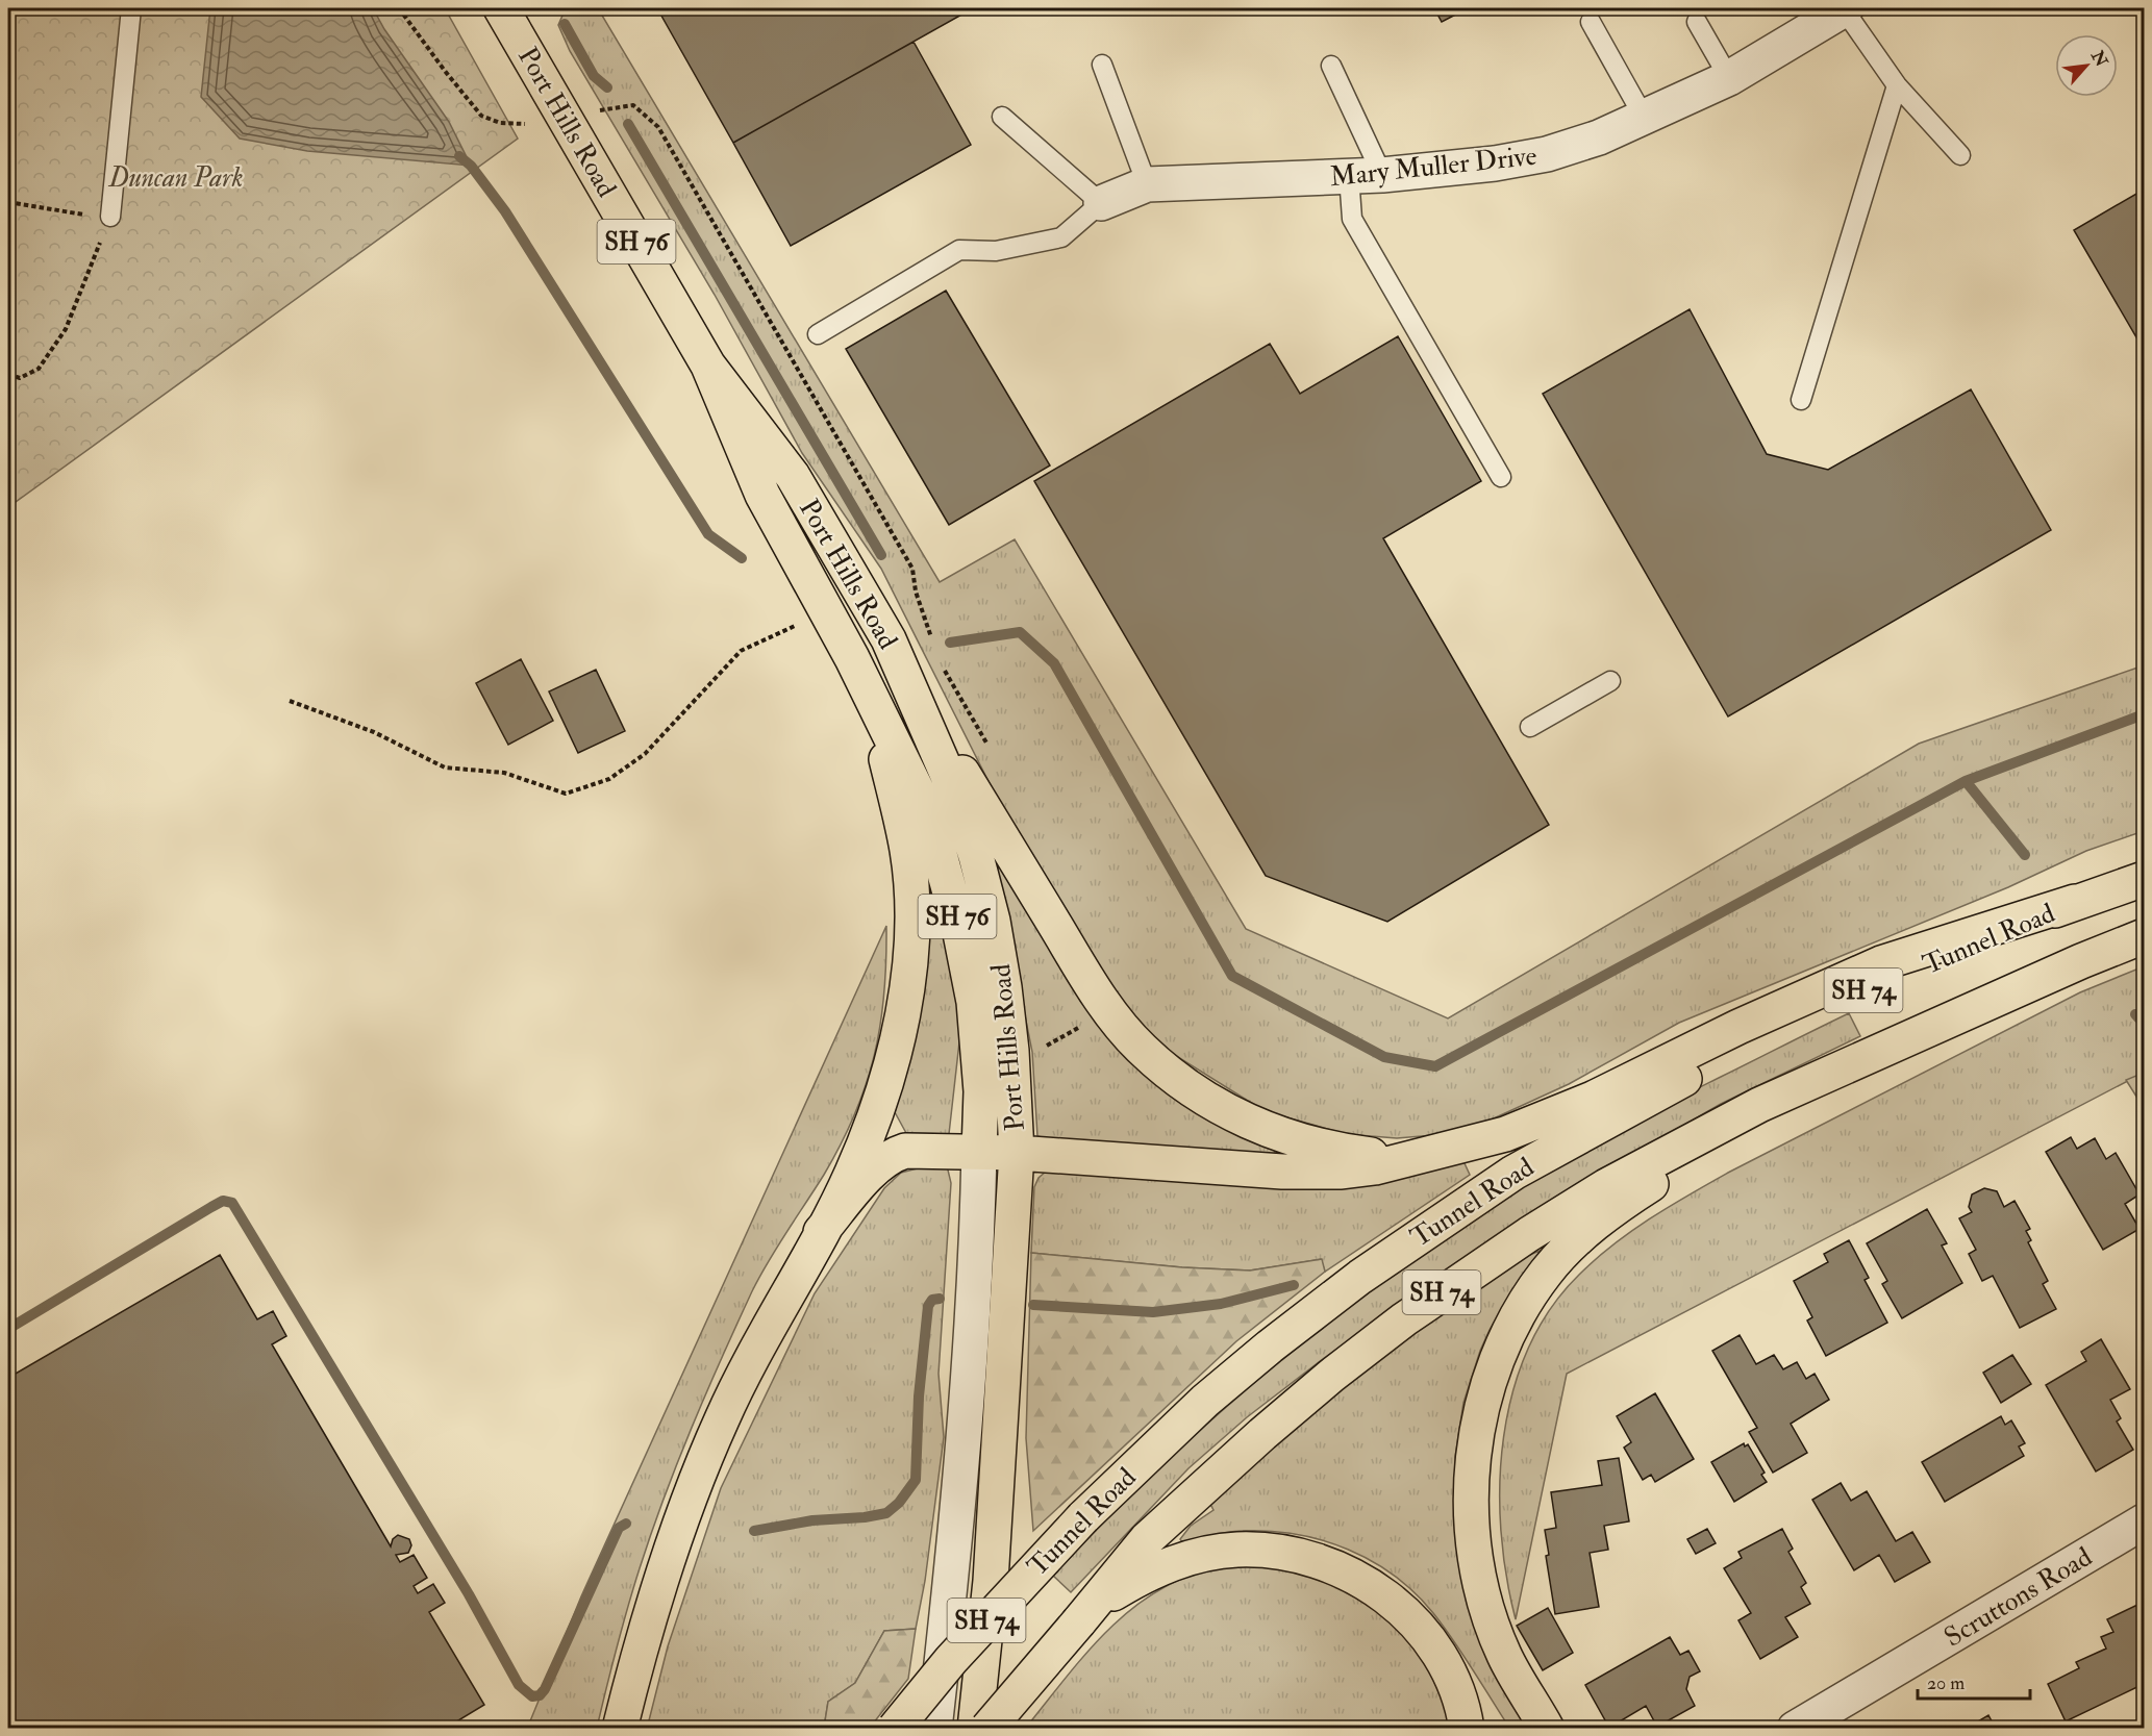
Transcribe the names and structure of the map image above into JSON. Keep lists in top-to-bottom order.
{
  "streets": {
    "highway": [
      "Port Hills Road",
      "SH 76",
      "Tunnel Road",
      "SH 74"
    ],
    "street": ["Mary Muller Drive", "Scruttons Road"]
  },
  "parks": ["Duncan Park"],
  "scale_bar": "20 m",
  "north": "top right"
}
